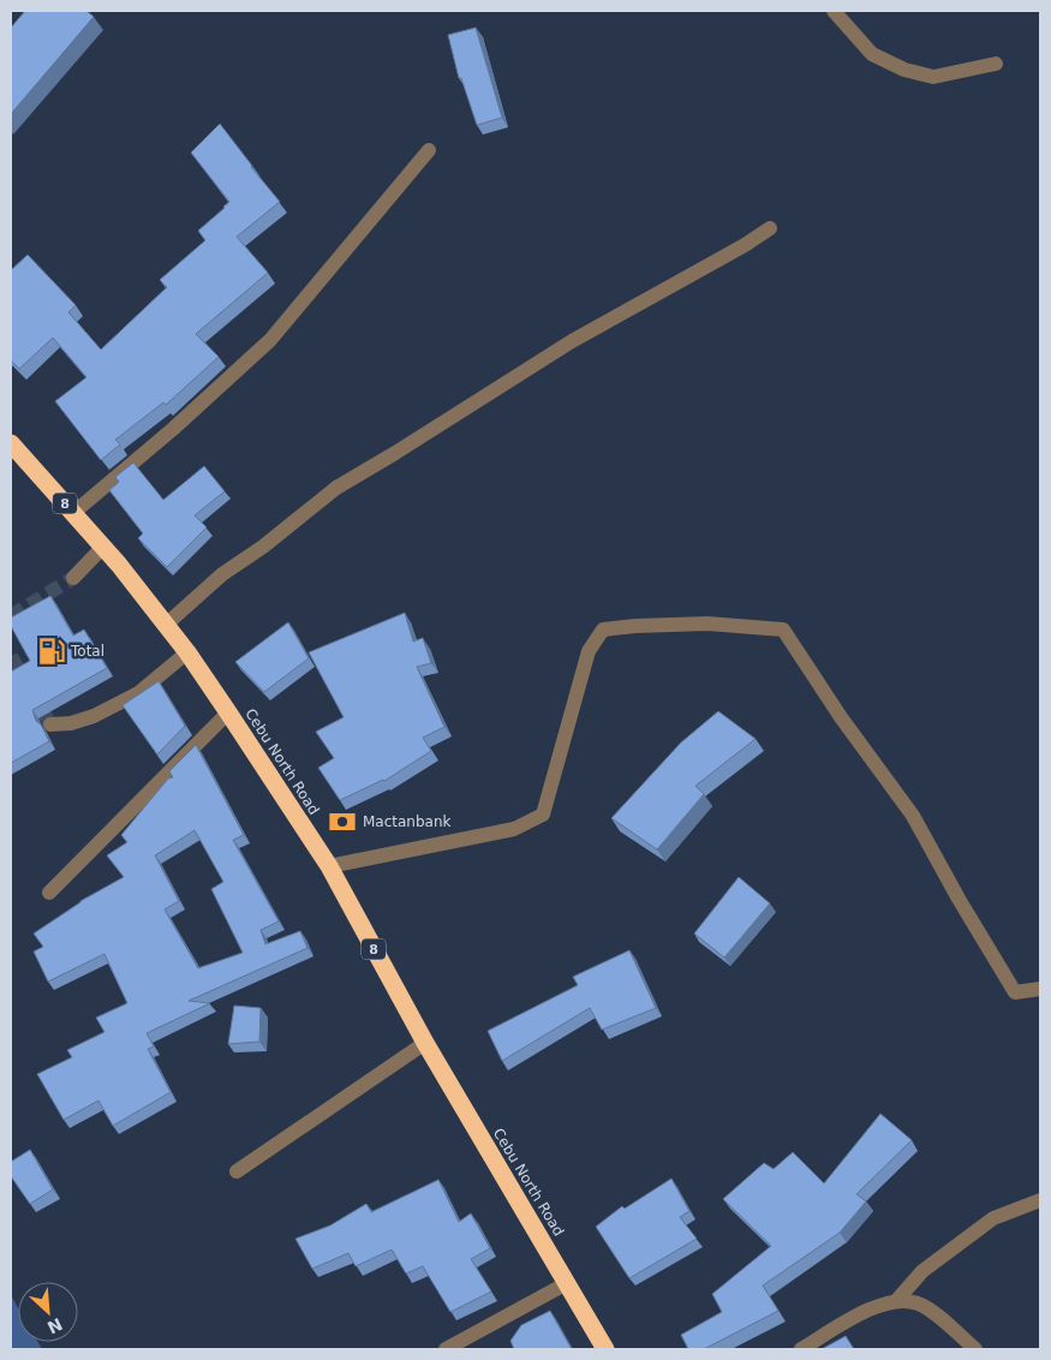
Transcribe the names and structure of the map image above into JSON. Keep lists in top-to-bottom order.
{
  "streets": {
    "highway": ["8", "Cebu North Road"]
  },
  "places": {
    "fuel station": ["Total"],
    "bank": ["Mactanbank"]
  },
  "north": "bottom right"
}
